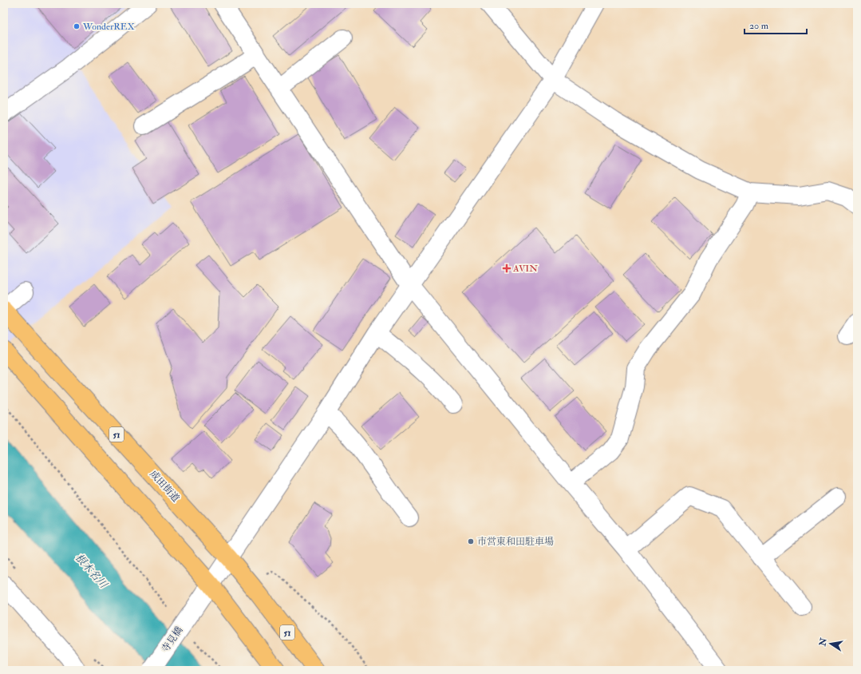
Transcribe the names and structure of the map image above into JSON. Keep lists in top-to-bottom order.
{
  "streets": {
    "highway": ["51", "成田街道"],
    "street": ["寺見橋"]
  },
  "crossings": [
    ["成田街道", "寺見橋"]
  ],
  "water": ["根木名川"],
  "places": {
    "other": ["WonderREX", "市営東和田駐車場"],
    "health": ["AVIN"]
  },
  "scale_bar": "20 m",
  "north": "left"
}
